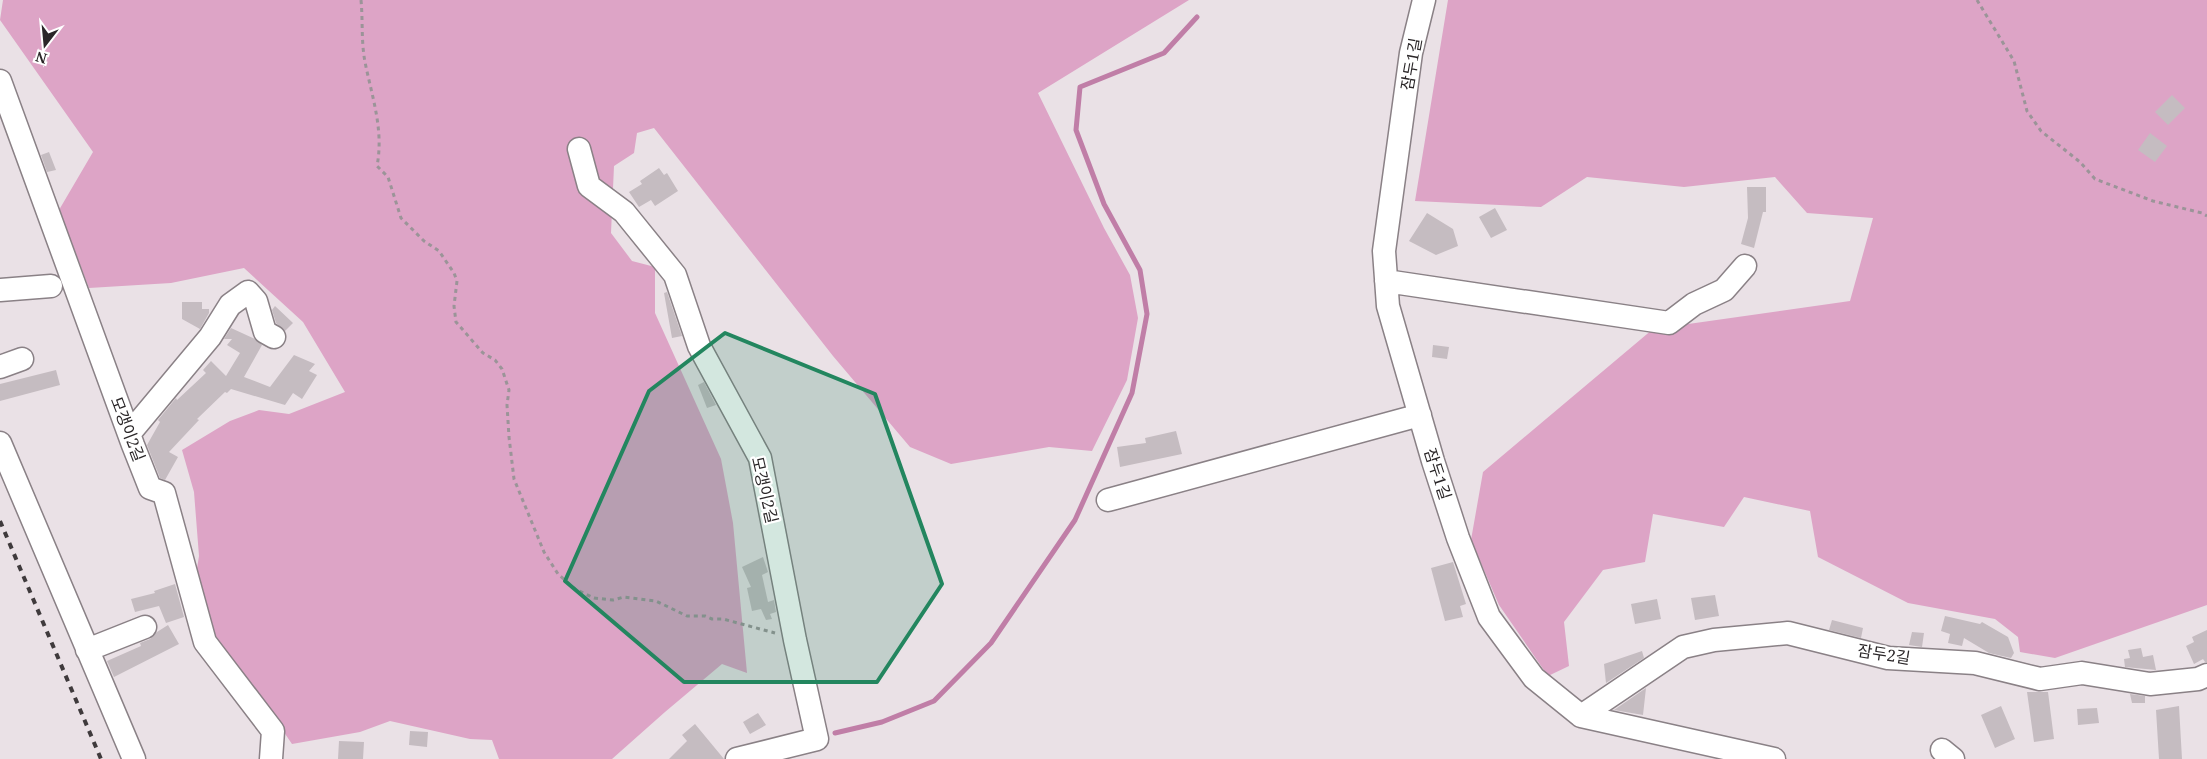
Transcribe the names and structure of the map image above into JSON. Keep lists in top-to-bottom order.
{
  "streets": {
    "street": ["잠두1길", "모갱이2길", "잠두2길"]
  },
  "crossings": [
    ["잠두1길", "잠두2길"]
  ],
  "north": "bottom"
}
